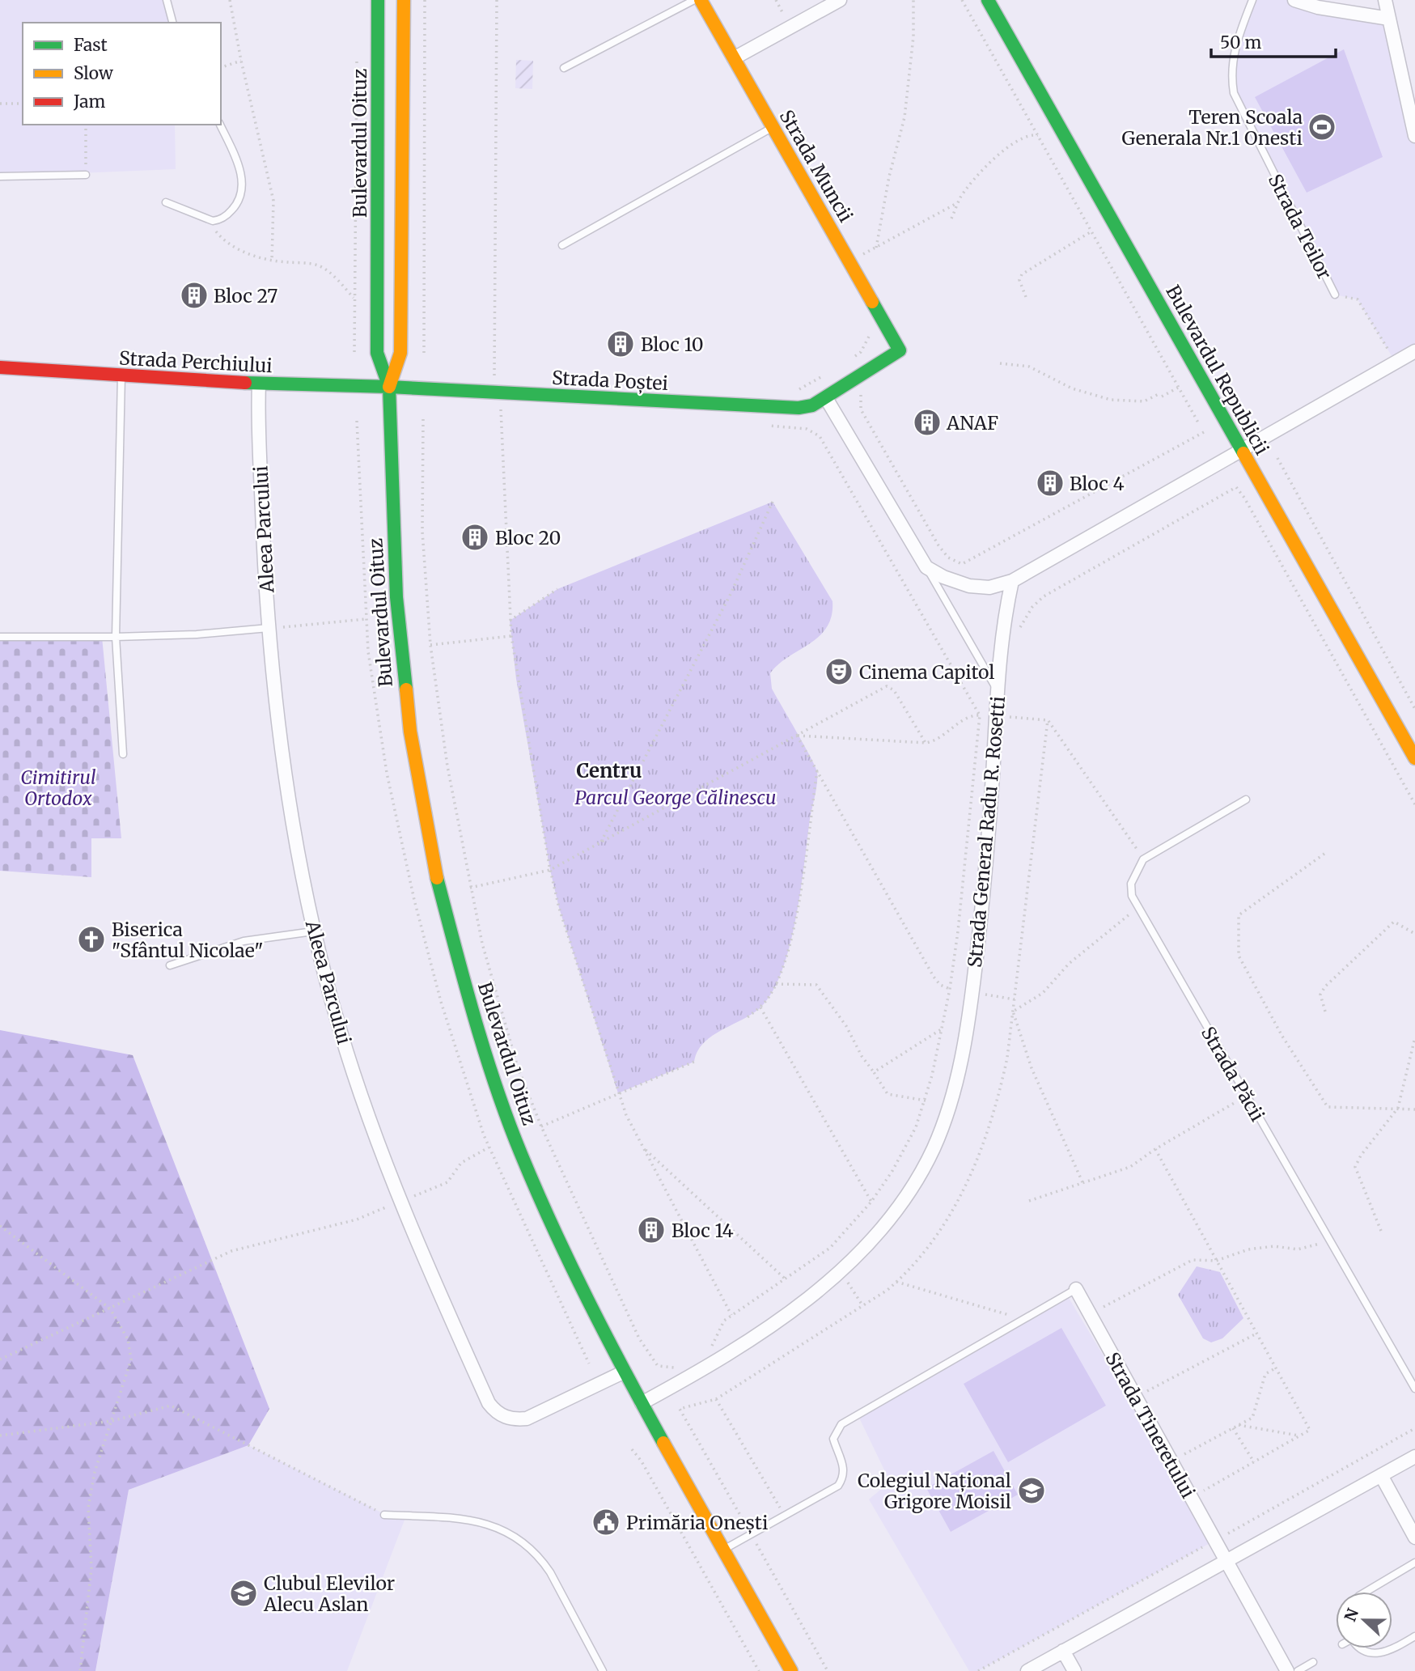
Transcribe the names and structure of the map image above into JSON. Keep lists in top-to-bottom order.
{
  "streets": {
    "street": [
      "Bulevardul Oituz",
      "Strada Muncii",
      "Strada Perchiului",
      "Bulevardul Republicii",
      "Strada Poștei",
      "Aleea Parcului",
      "Strada General Radu R. Rosetti",
      "Strada Tineretului"
    ],
    "lane": ["Strada Teilor", "Strada Păcii"]
  },
  "crossings": [
    ["Bulevardul Oituz", "Strada Perchiului"],
    ["Bulevardul Oituz", "Strada Poștei"],
    ["Bulevardul Oituz", "Aleea Parcului"],
    ["Bulevardul Oituz", "Strada General Radu R. Rosetti"],
    ["Strada Muncii", "Strada Poștei"],
    ["Strada Perchiului", "Strada Poștei"],
    ["Strada Perchiului", "Aleea Parcului"]
  ],
  "districts": ["Centru"],
  "parks": ["Cimitirul Ortodox", "Parcul George Călinescu"],
  "places": {
    "sports": ["Teren Scoala Generala Nr.1 Onesti"],
    "building": [
      "Bloc 27",
      "Bloc 10",
      "ANAF",
      "Bloc 4",
      "Bloc 20",
      "Bloc 14"
    ],
    "theatre": ["Cinema Capitol"],
    "church": ["Biserica \"Sfântul Nicolae\""],
    "school or university": ["Colegiul Național Grigore Moisil", "Clubul Elevilor Alecu Aslan"],
    "public building": ["Primăria Onești"]
  },
  "legend": ["Fast", "Slow", "Jam"],
  "scale_bar": "50 m",
  "north": "left"
}
